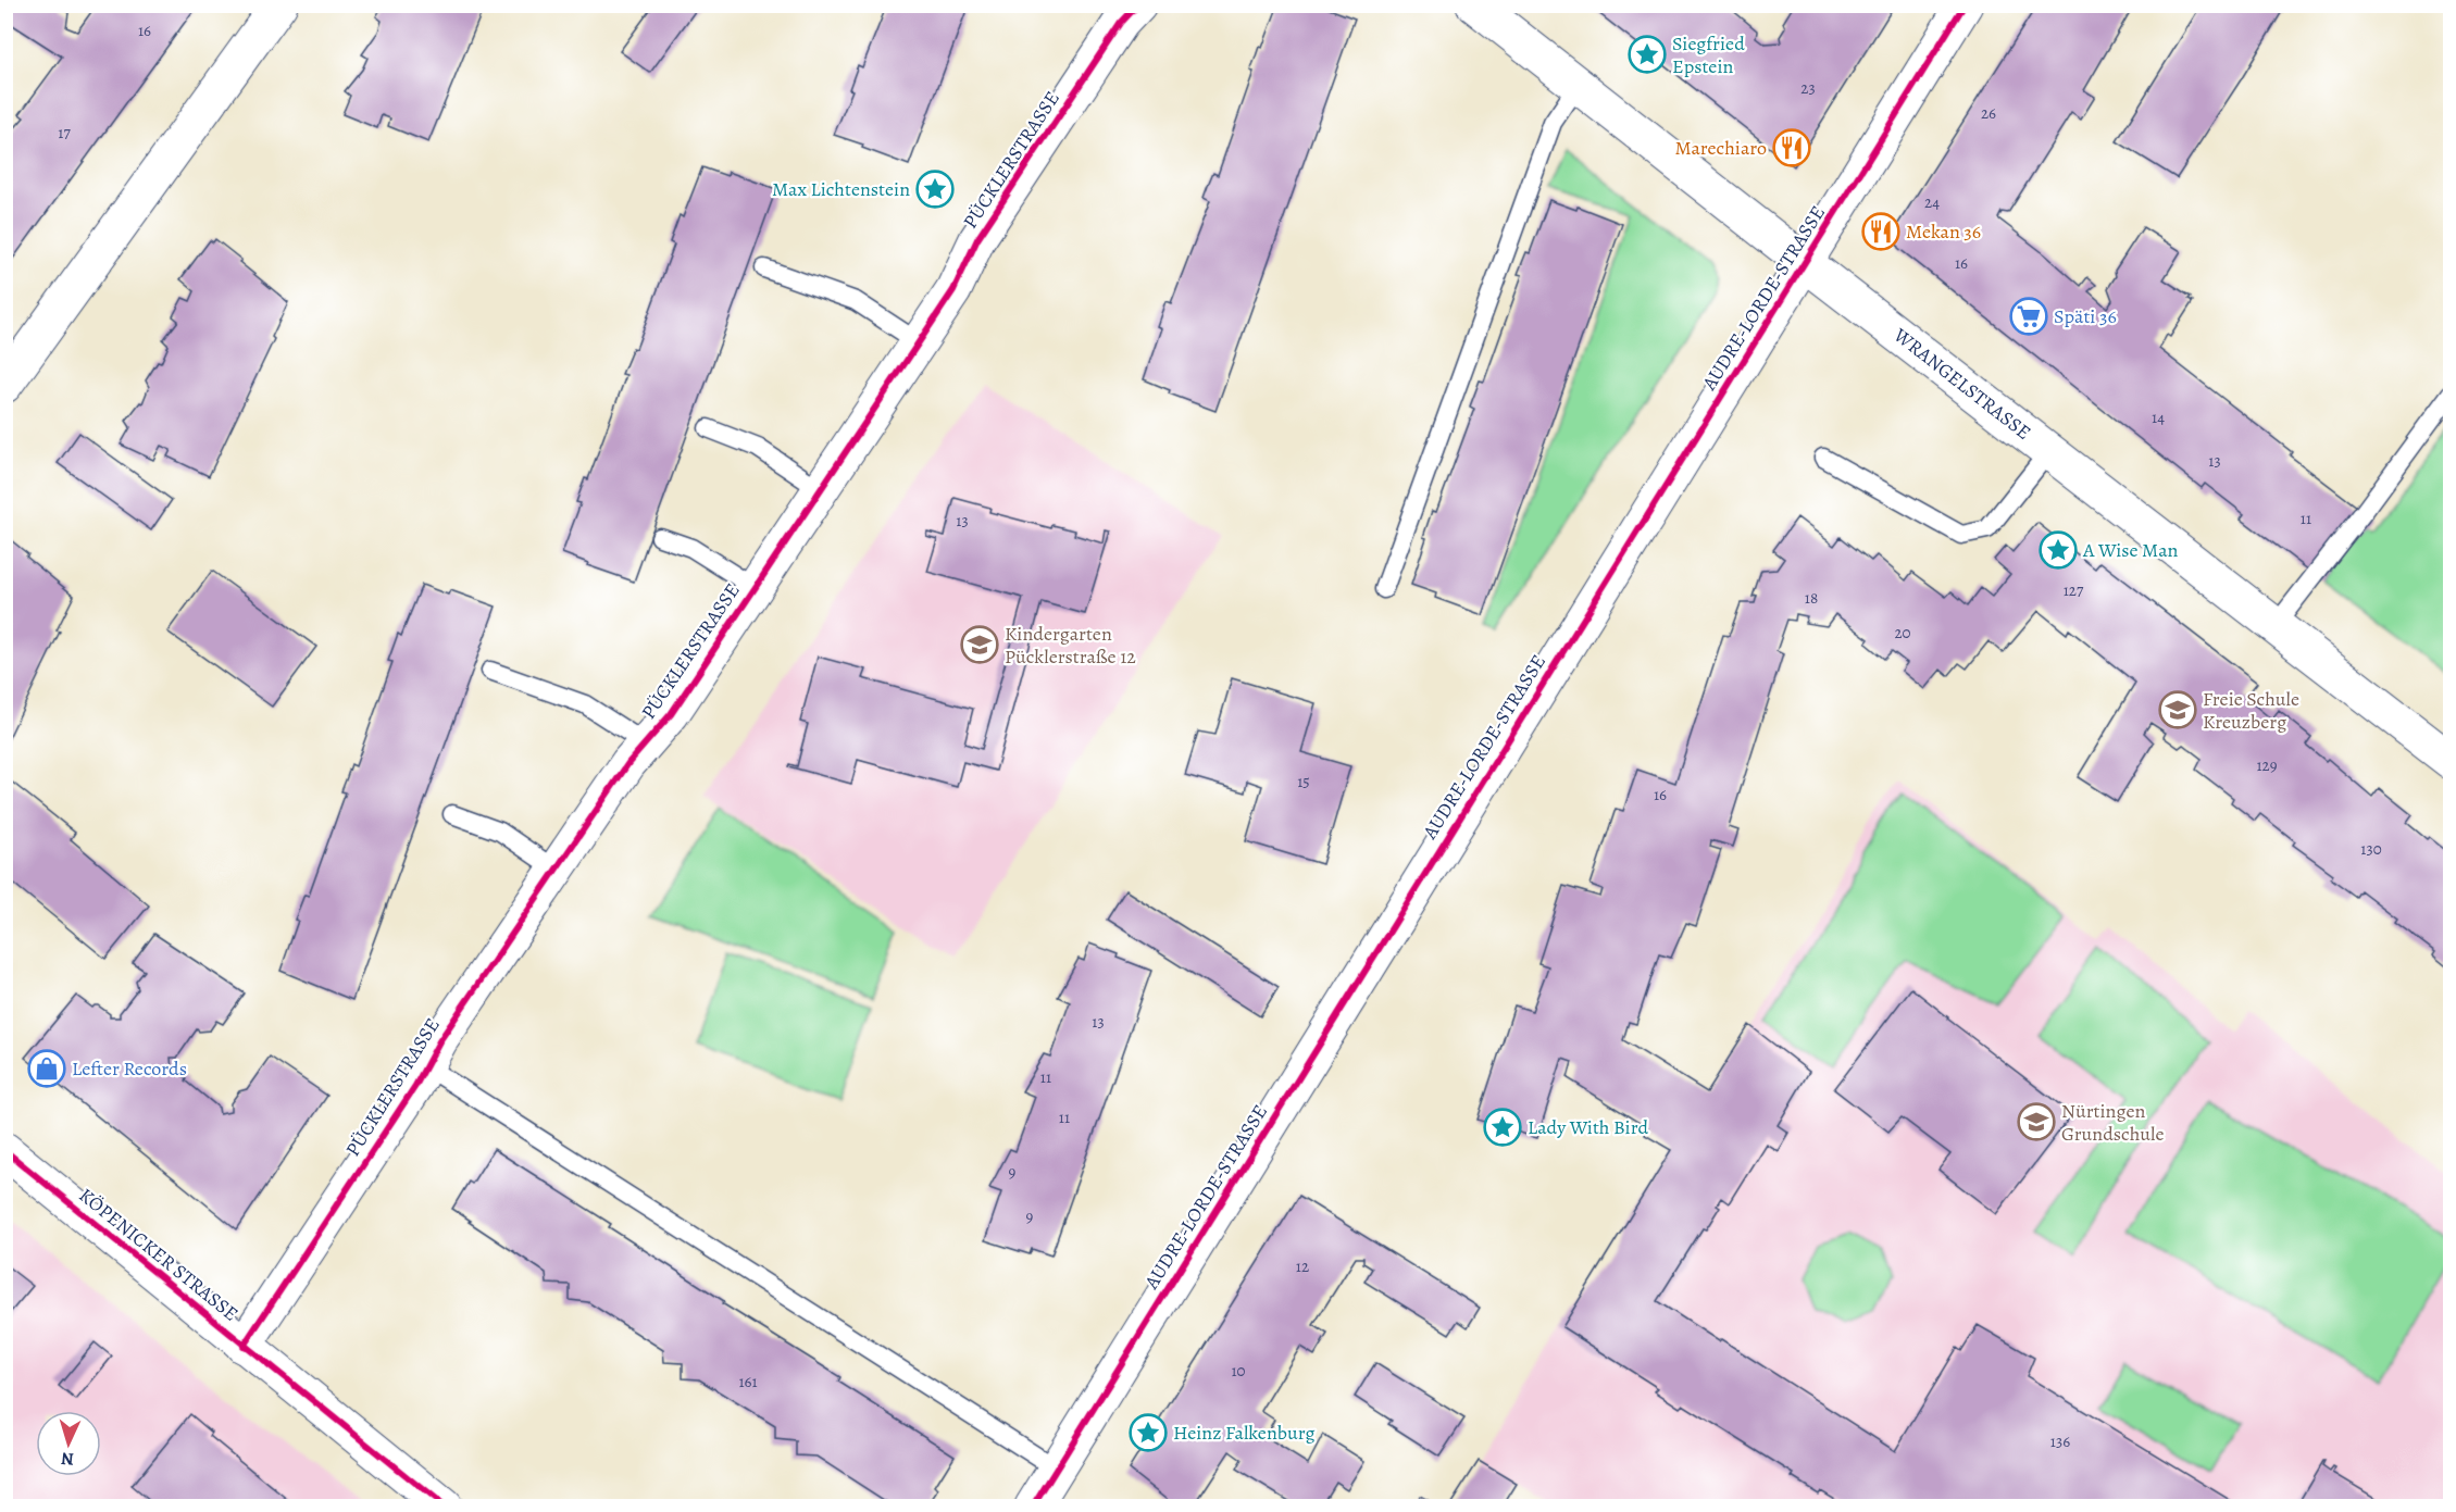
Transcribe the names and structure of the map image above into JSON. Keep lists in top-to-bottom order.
{
  "streets": {
    "street": [
      "PÜCKLERSTRASSE",
      "AUDRE-LORDE-STRASSE",
      "WRANGELSTRASSE",
      "KÖPENICKER STRASSE"
    ]
  },
  "crossings": [
    ["PÜCKLERSTRASSE", "KÖPENICKER STRASSE"],
    ["AUDRE-LORDE-STRASSE", "WRANGELSTRASSE"]
  ],
  "places": {
    "place": [
      "Siegfried Epstein",
      "Max Lichtenstein",
      "A Wise Man",
      "Lady With Bird",
      "Heinz Falkenburg"
    ],
    "restaurant": ["Marechiaro", "Mekan 36"],
    "supermarket": ["Späti 36"],
    "school or university": ["Kindergarten Pücklerstraße 12", "Freie Schule Kreuzberg", "Nürtingen Grundschule"],
    "shop": ["Lefter Records"]
  },
  "house_numbers": [
    "16",
    "23",
    "26",
    "17",
    "24",
    "16",
    "14",
    "13",
    "11",
    "13",
    "127",
    "18",
    "20",
    "129",
    "15",
    "16",
    "130",
    "13",
    "11",
    "11",
    "9",
    "9",
    "12",
    "10",
    "161",
    "136"
  ],
  "north": "bottom"
}
